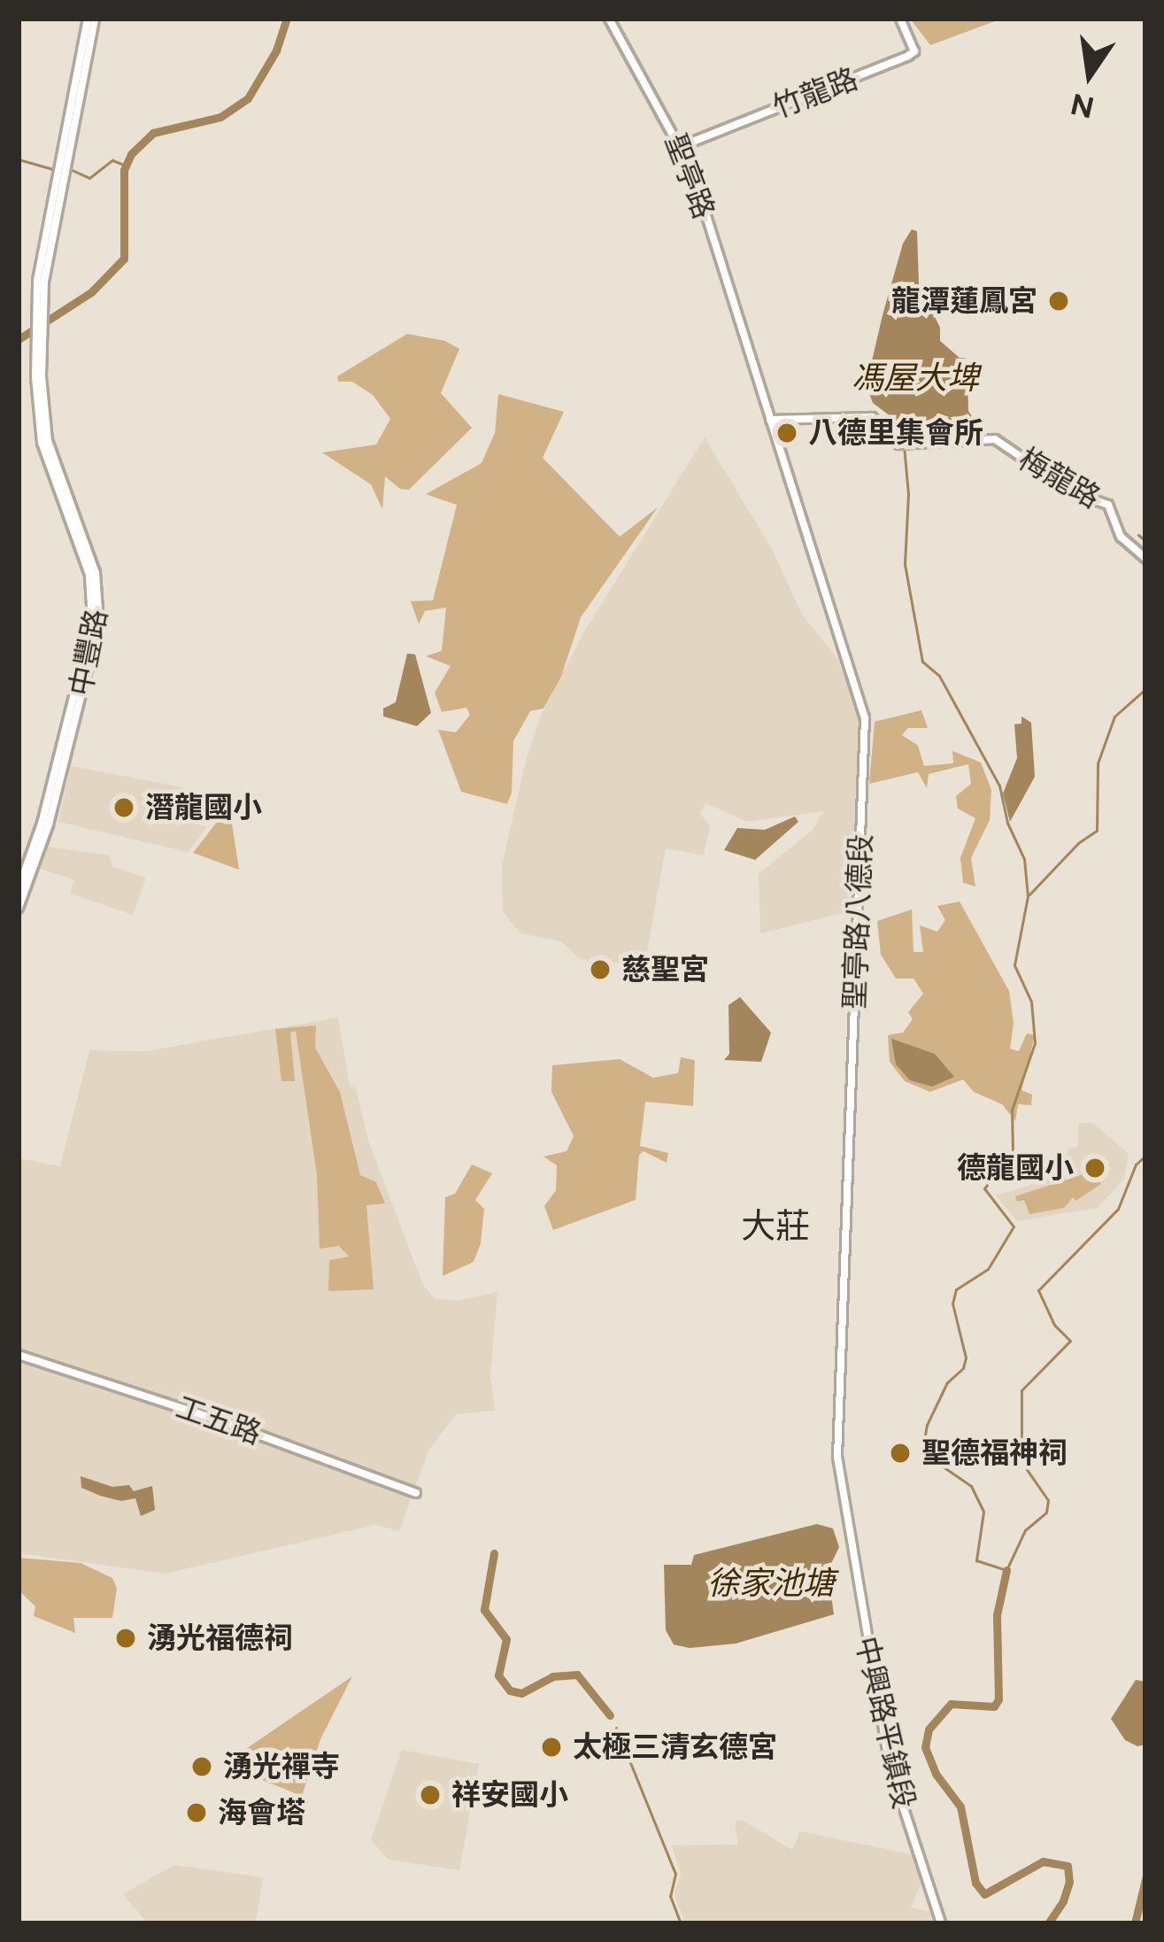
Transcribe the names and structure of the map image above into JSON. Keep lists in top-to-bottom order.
{
  "streets": {
    "street": [
      "竹龍路",
      "聖亭路",
      "梅龍路",
      "中豐路",
      "聖亭路八德段",
      "工五路",
      "中興路平鎮段"
    ]
  },
  "crossings": [
    ["竹龍路", "聖亭路"],
    ["聖亭路", "聖亭路八德段"],
    ["梅龍路", "聖亭路八德段"],
    ["聖亭路八德段", "中興路平鎮段"]
  ],
  "districts": ["大莊"],
  "water": ["馮屋大埤", "徐家池塘"],
  "places": [
    "龍潭蓮鳳宮",
    "八德里集會所",
    "潛龍國小",
    "慈聖宮",
    "德龍國小",
    "聖德福神祠",
    "湧光福德祠",
    "太極三清玄德宮",
    "湧光禪寺",
    "祥安國小",
    "海會塔"
  ],
  "north": "bottom"
}
